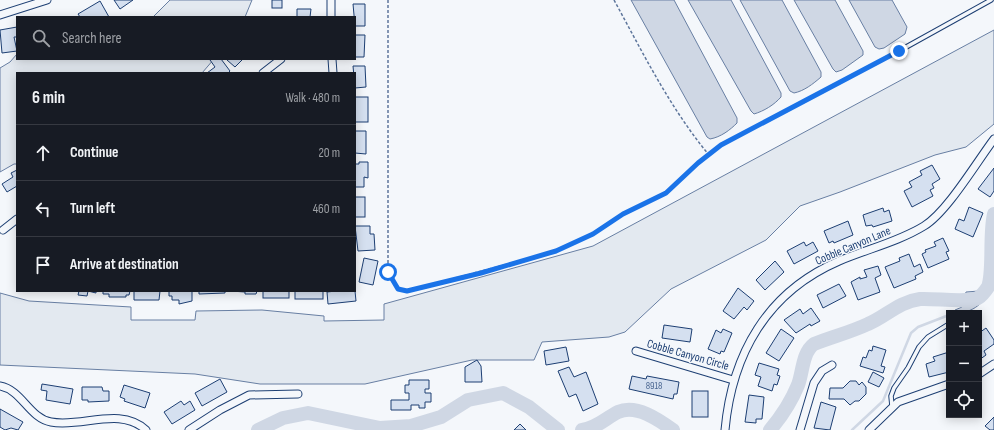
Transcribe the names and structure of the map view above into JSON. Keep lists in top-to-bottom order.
{
  "streets": {
    "street": ["Cobble Canyon Lane", "Cobble Canyon Circle"]
  },
  "crossings": [
    ["Cobble Canyon Lane", "Cobble Canyon Circle"]
  ],
  "house_numbers": ["8918"],
  "page": {
    "search": "Search here",
    "heading": ["6 min", "Walk · 480 m"],
    "list": [
      ["Continue", "20 m"],
      ["Turn left", "460 m"],
      "Arrive at destination"
    ],
    "map_buttons": ["+", "−"]
  }
}
